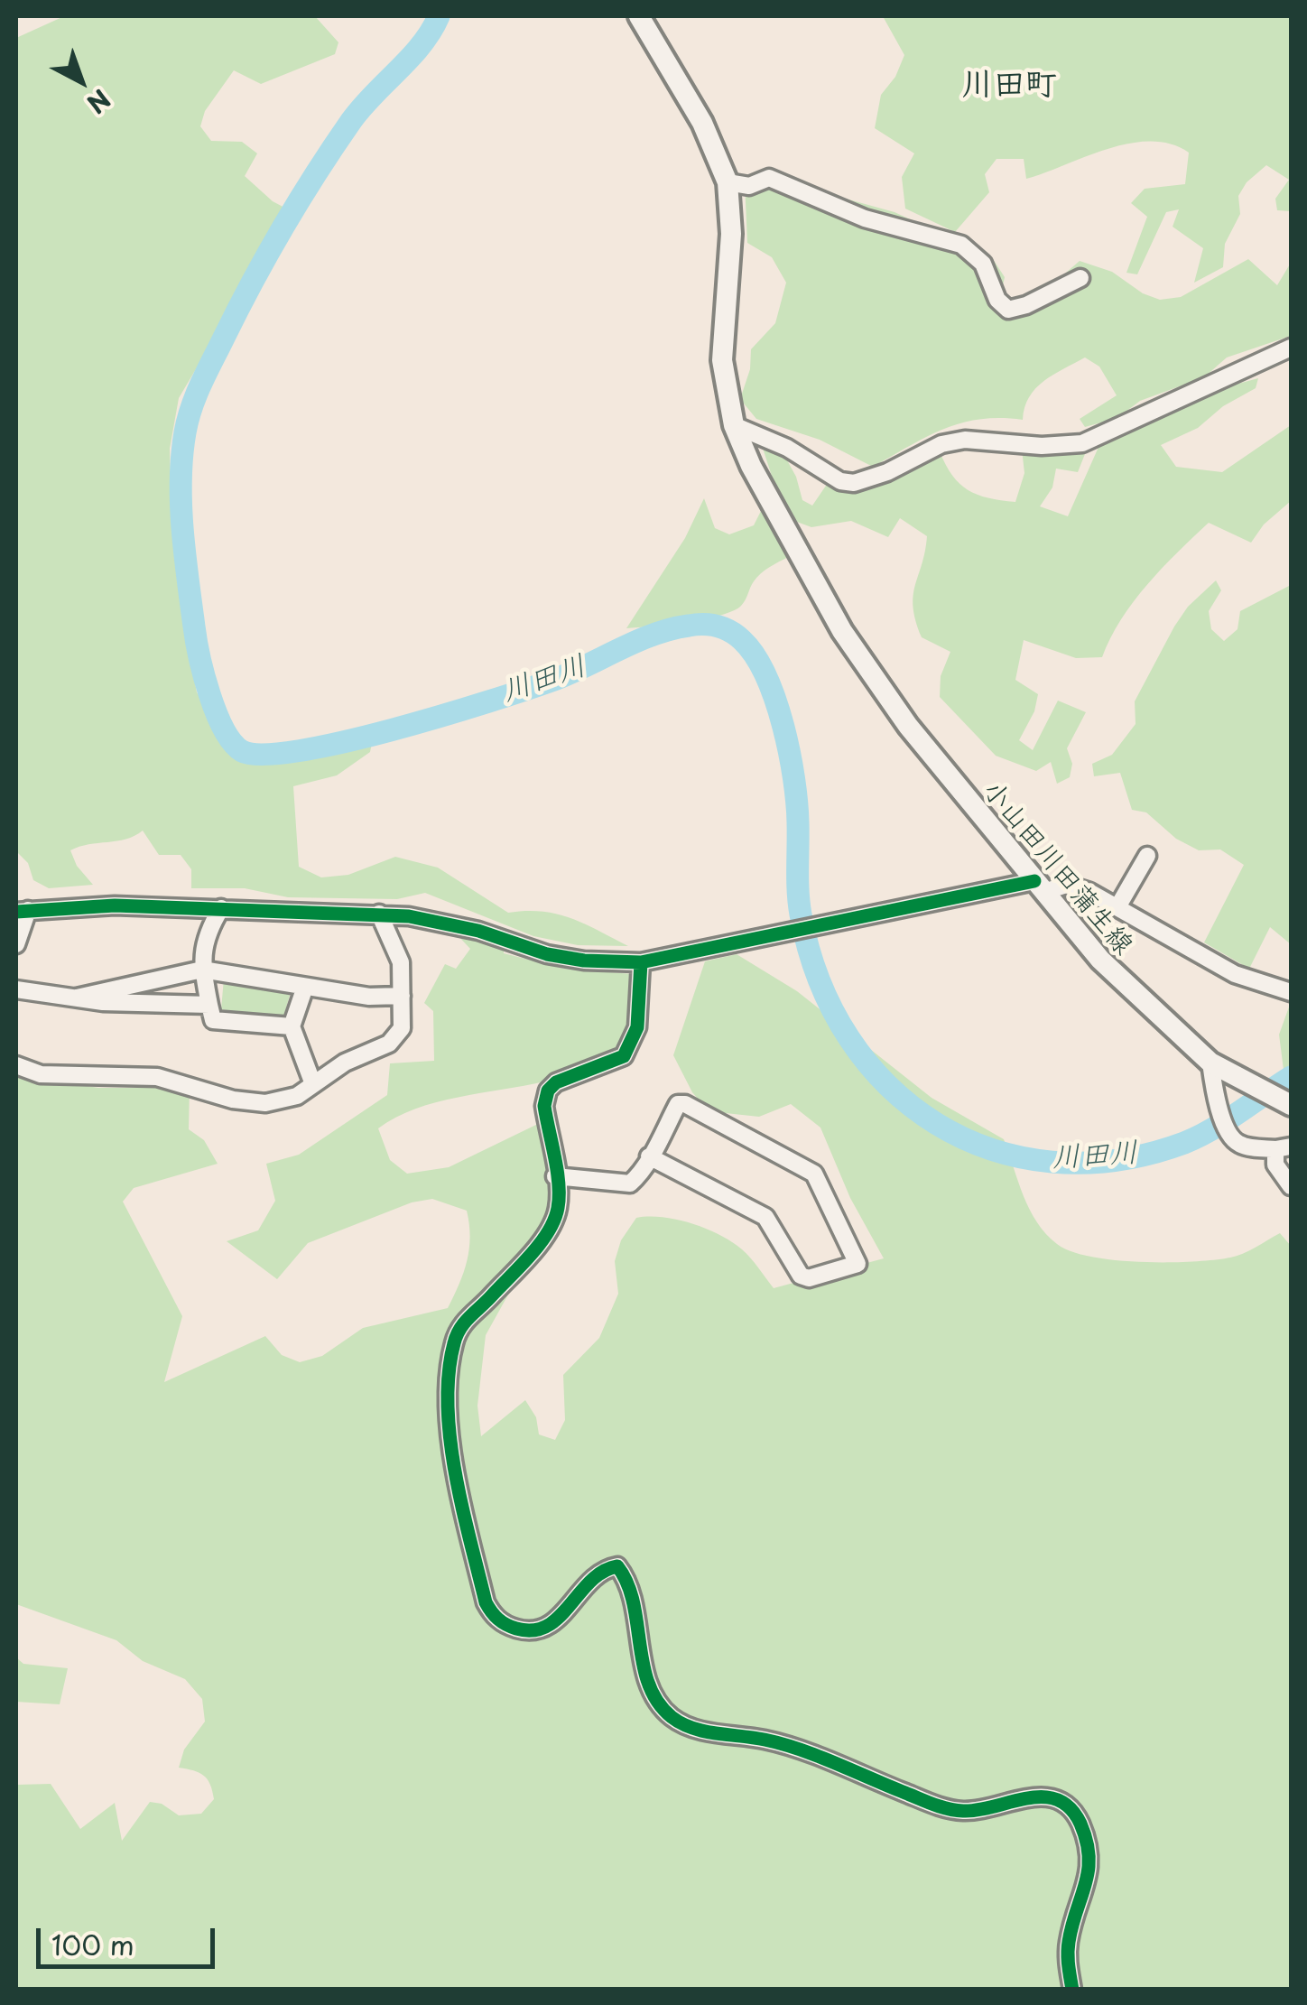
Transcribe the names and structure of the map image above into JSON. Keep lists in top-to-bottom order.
{
  "streets": {
    "main road": ["小山田川田蒲生線"]
  },
  "districts": ["川田町"],
  "water": ["川田川"],
  "scale_bar": "100 m",
  "north": "bottom right"
}
